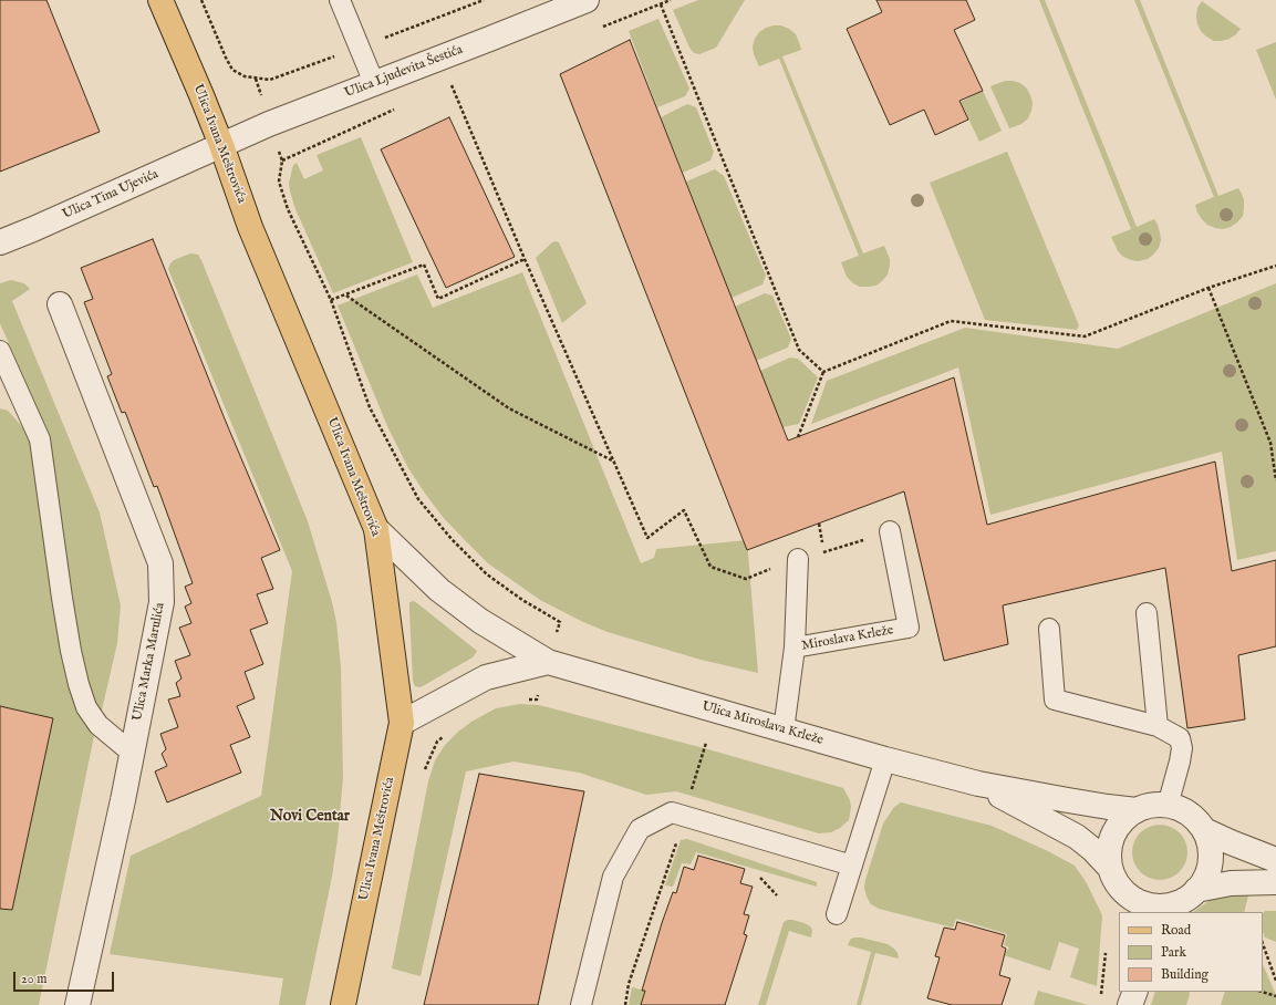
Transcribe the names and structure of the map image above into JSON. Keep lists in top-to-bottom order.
{
  "streets": {
    "main road": ["Ulica Ivana Meštrovića"],
    "street": [
      "Ulica Ljudevita Šestića",
      "Ulica Tina Ujevića",
      "Ulica Marka Marulića",
      "Ulica Miroslava Krleže"
    ],
    "lane": ["Miroslava Krleže"]
  },
  "crossings": [
    ["Ulica Ljudevita Šestića", "Ulica Ivana Meštrovića"],
    ["Ulica Ljudevita Šestića", "Ulica Tina Ujevića"],
    ["Ulica Ivana Meštrovića", "Ulica Tina Ujevića"],
    ["Ulica Ivana Meštrovića", "Ulica Miroslava Krleže"],
    ["Miroslava Krleže", "Ulica Miroslava Krleže"]
  ],
  "districts": ["Novi Centar"],
  "legend": ["Road", "Park", "Building"],
  "scale_bar": "20 m"
}
